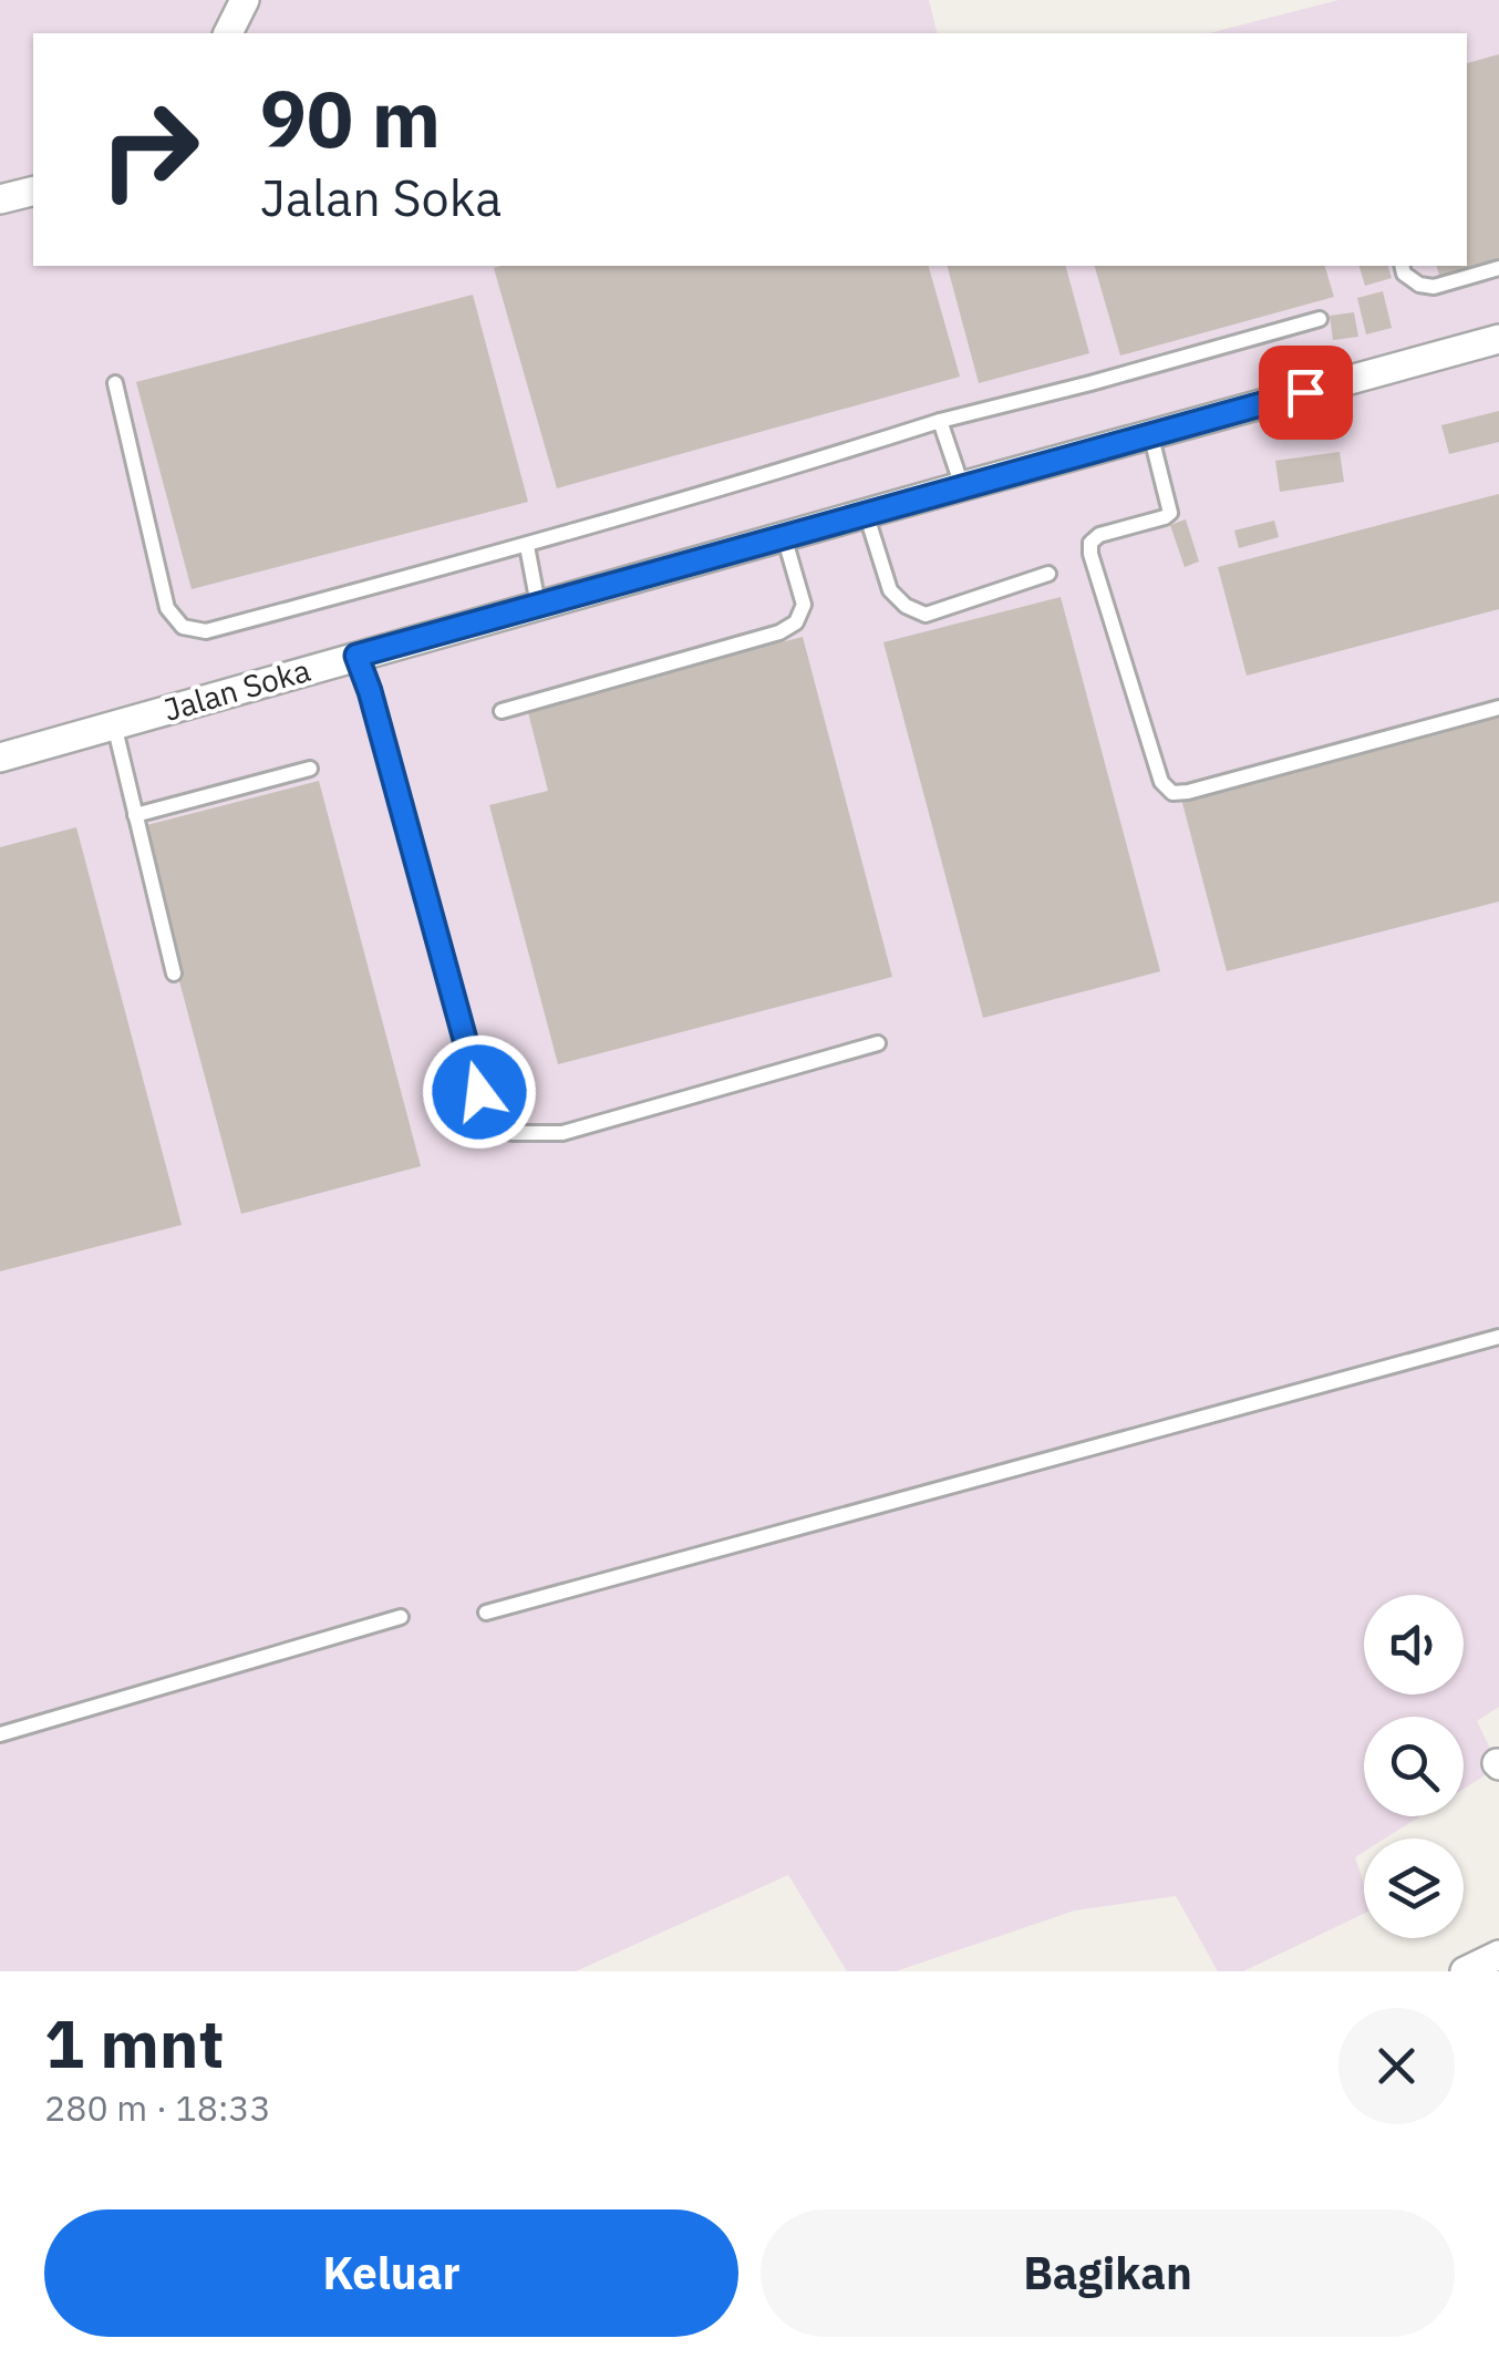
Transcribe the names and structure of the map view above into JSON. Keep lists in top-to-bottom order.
{
  "streets": {
    "street": ["Jalan Soka"]
  },
  "page": {
    "turn": ["90 m", "Jalan Soka"],
    "heading": ["1 mnt", "280 m · 18:33"],
    "buttons": ["Keluar", "Bagikan"]
  }
}
